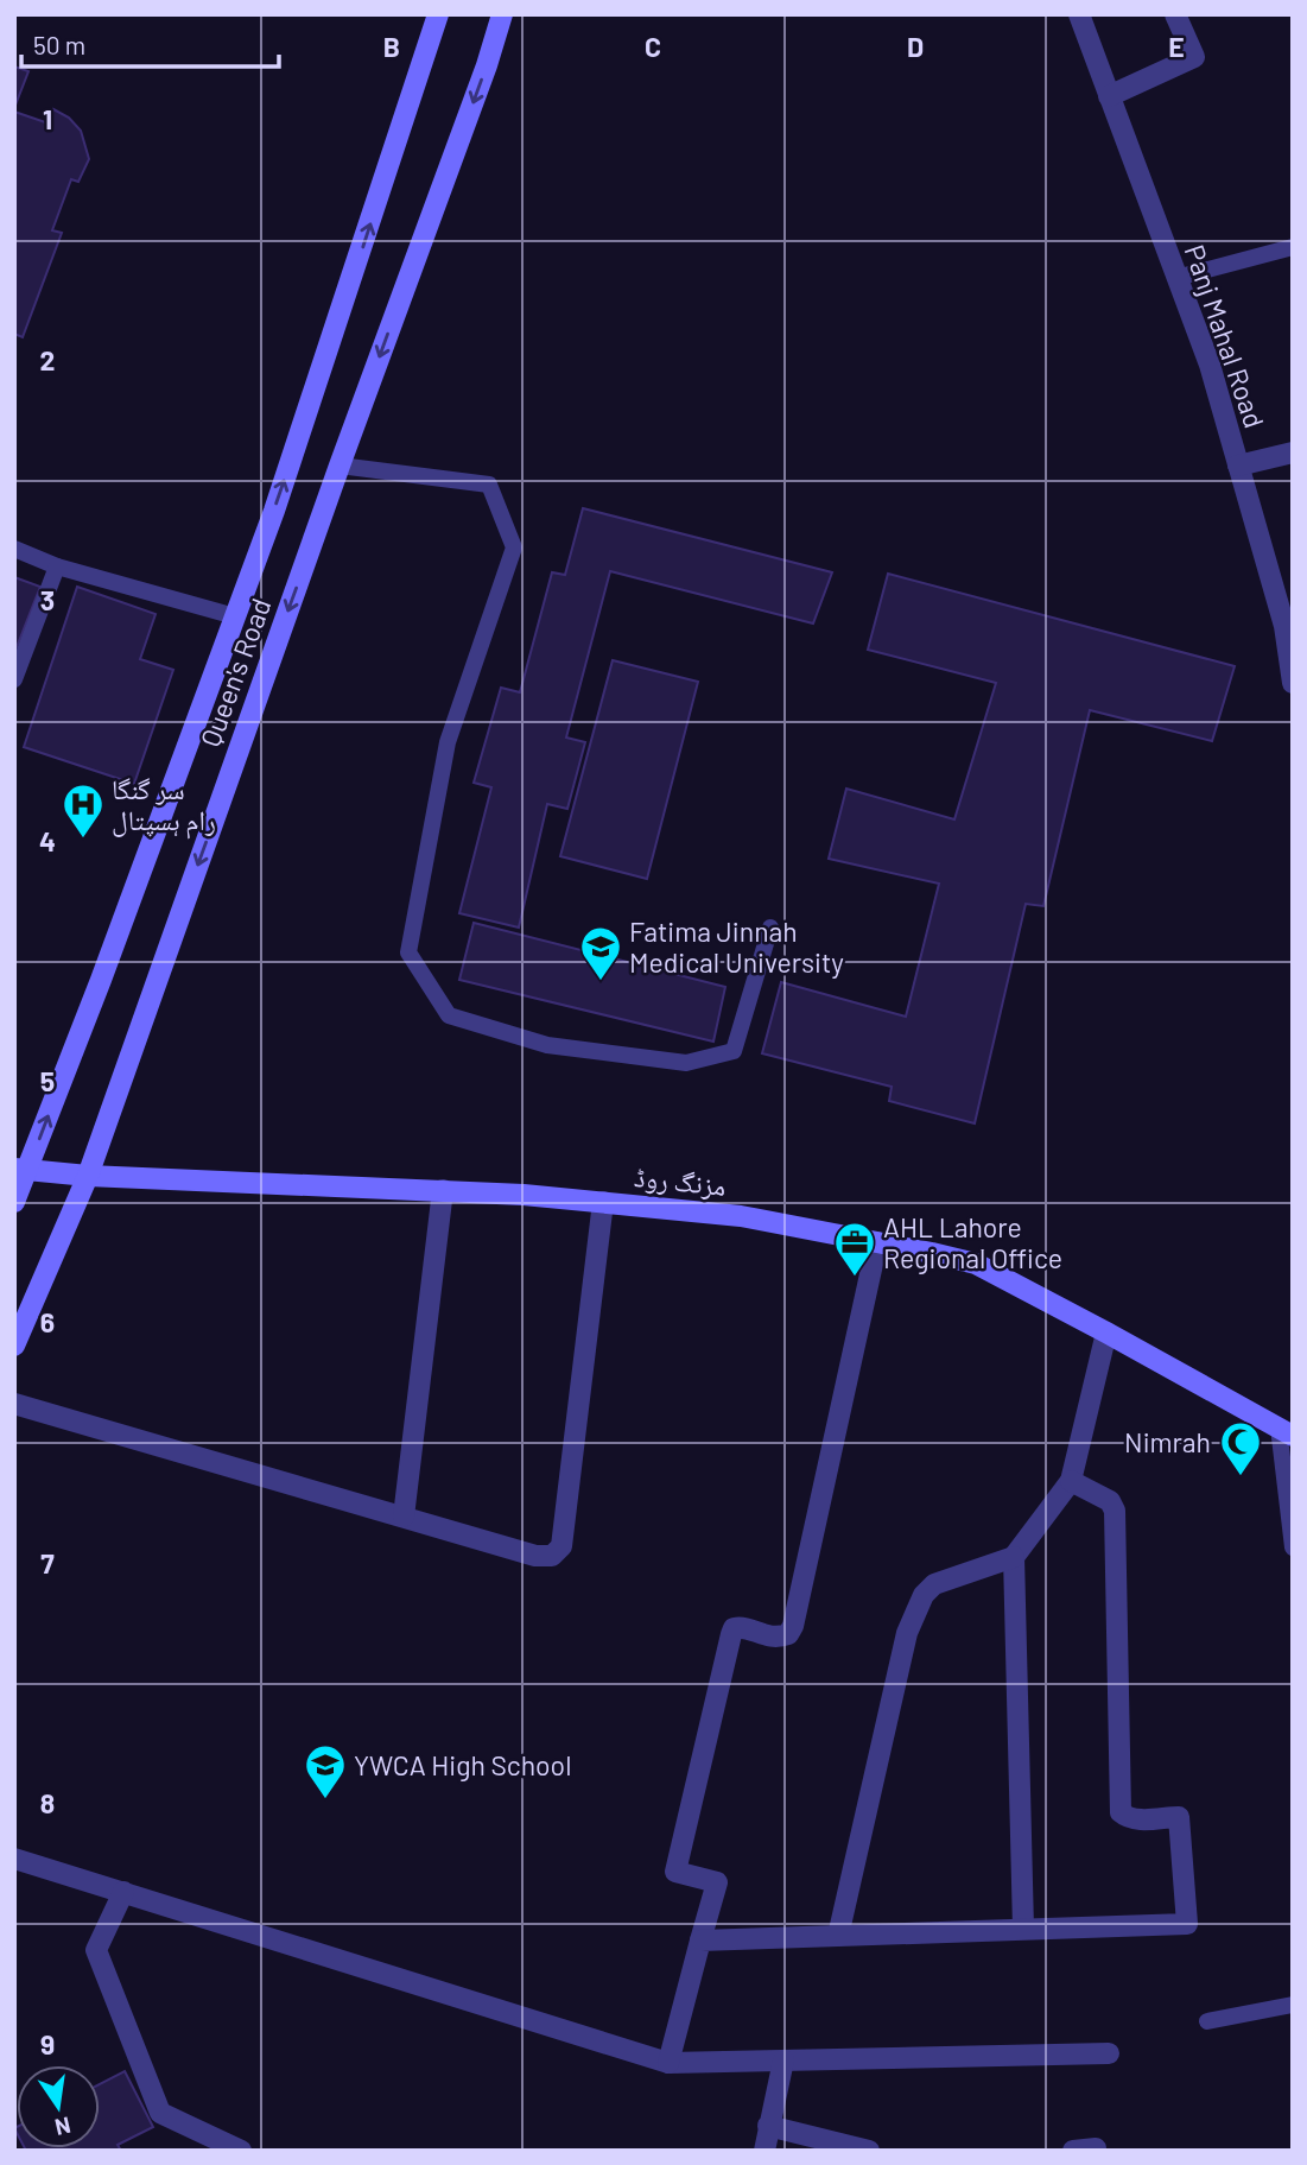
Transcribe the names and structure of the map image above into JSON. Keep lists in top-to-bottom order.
{
  "streets": {
    "main road": ["Queen's Road", "مزنگ روڈ"],
    "street": ["Panj Mahal Road"]
  },
  "crossings": [
    ["Queen's Road", "مزنگ روڈ"]
  ],
  "places": {
    "hospital": ["سر گنگا رام ہسپتال"],
    "school or university": ["Fatima Jinnah Medical University", "YWCA High School"],
    "office": ["AHL Lahore Regional Office"],
    "mosque": ["Nimrah"]
  },
  "scale_bar": "50 m",
  "north": "bottom",
  "grid": {
    "columns": [
      "B",
      "C",
      "D",
      "E"
    ],
    "rows": [
      "1",
      "2",
      "3",
      "4",
      "5",
      "6",
      "7",
      "8",
      "9"
    ]
  }
}
